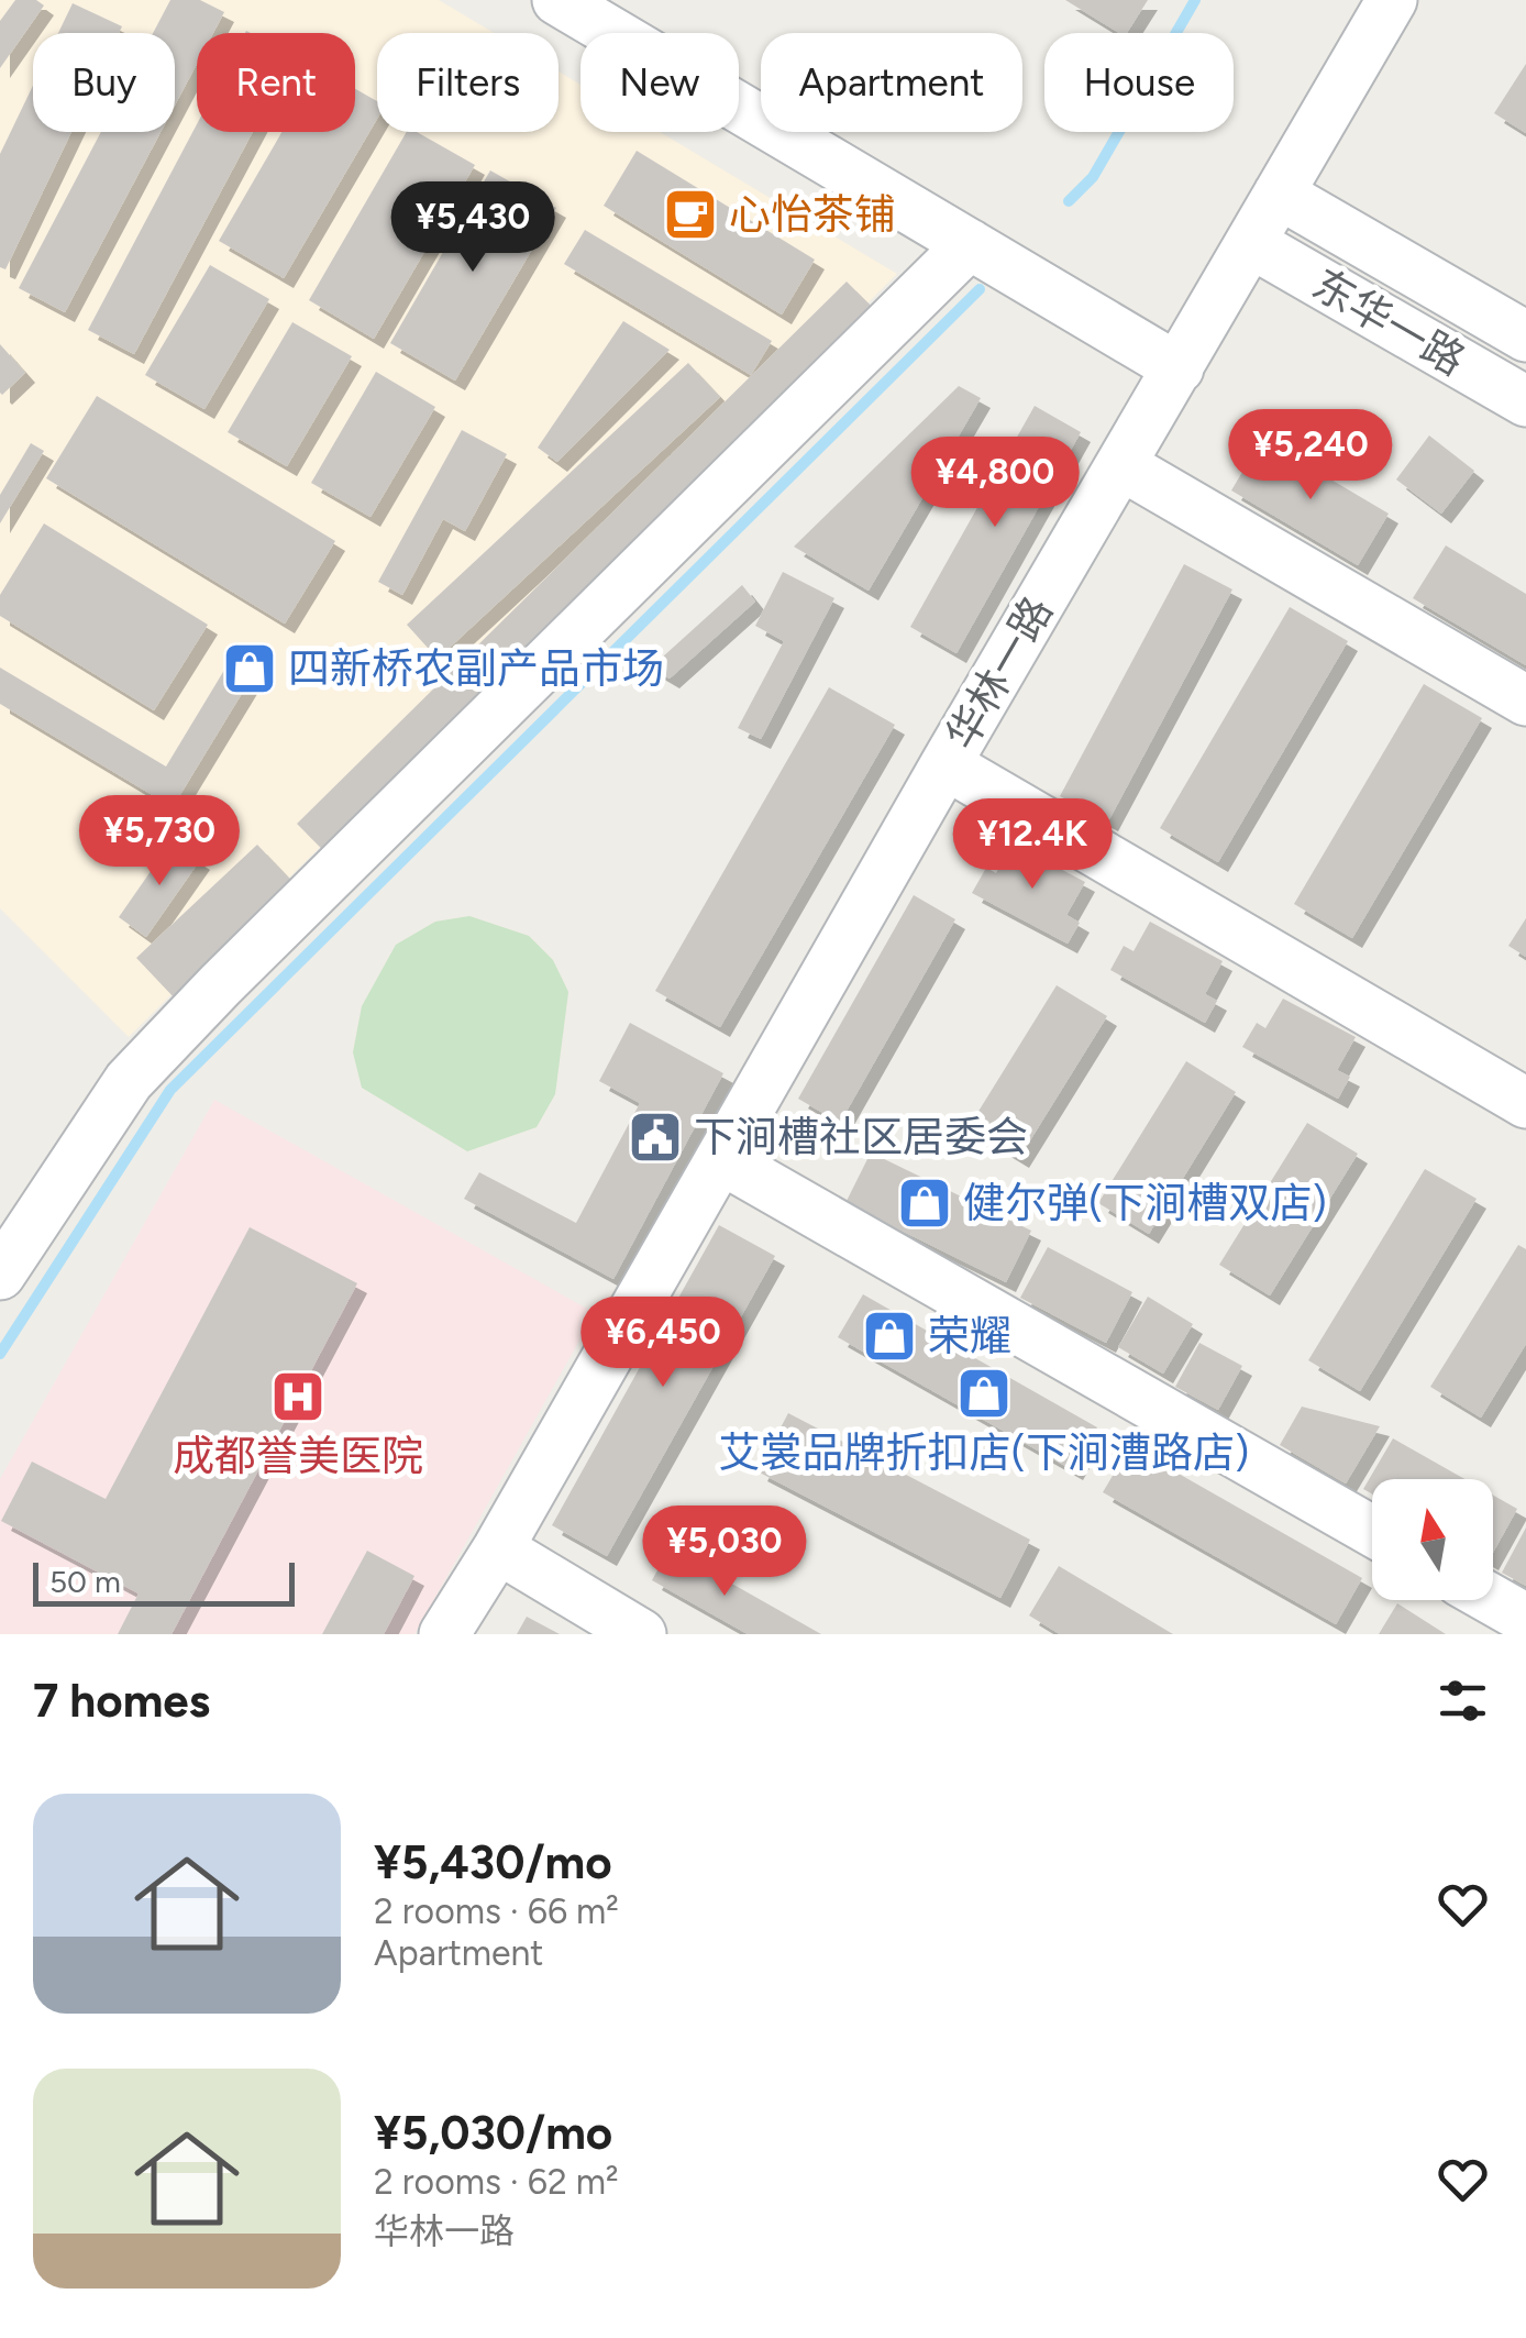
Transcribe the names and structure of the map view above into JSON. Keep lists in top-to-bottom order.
{
  "streets": {
    "street": ["东华一路", "华林一路"]
  },
  "crossings": [
    ["东华一路", "华林一路"]
  ],
  "places": {
    "cafe": ["心怡茶铺"],
    "shop": [
      "四新桥农副产品市场",
      "健尔弹(下涧槽双店)",
      "荣耀",
      "艾裳品牌折扣店(下涧漕路店)"
    ],
    "public building": ["下涧槽社区居委会"],
    "hospital": ["成都誉美医院"]
  },
  "scale_bar": "50 m",
  "north": "top",
  "page": {
    "chip": [
      "Buy",
      "Rent",
      "Filters",
      "New",
      "Apartment",
      "House"
    ],
    "price": [
      "¥5,430",
      "¥5,240",
      "¥4,800",
      "¥5,730",
      "¥12.4K",
      "¥6,450",
      "¥5,030"
    ],
    "scale": "50 m",
    "heading": "7 homes",
    "list": [
      {
        "name": "¥5,430/mo",
        "note": "2 rooms · 66 m² · Apartment"
      },
      {
        "name": "¥5,030/mo",
        "note": "2 rooms · 62 m² · 华林一路"
      }
    ]
  }
}
